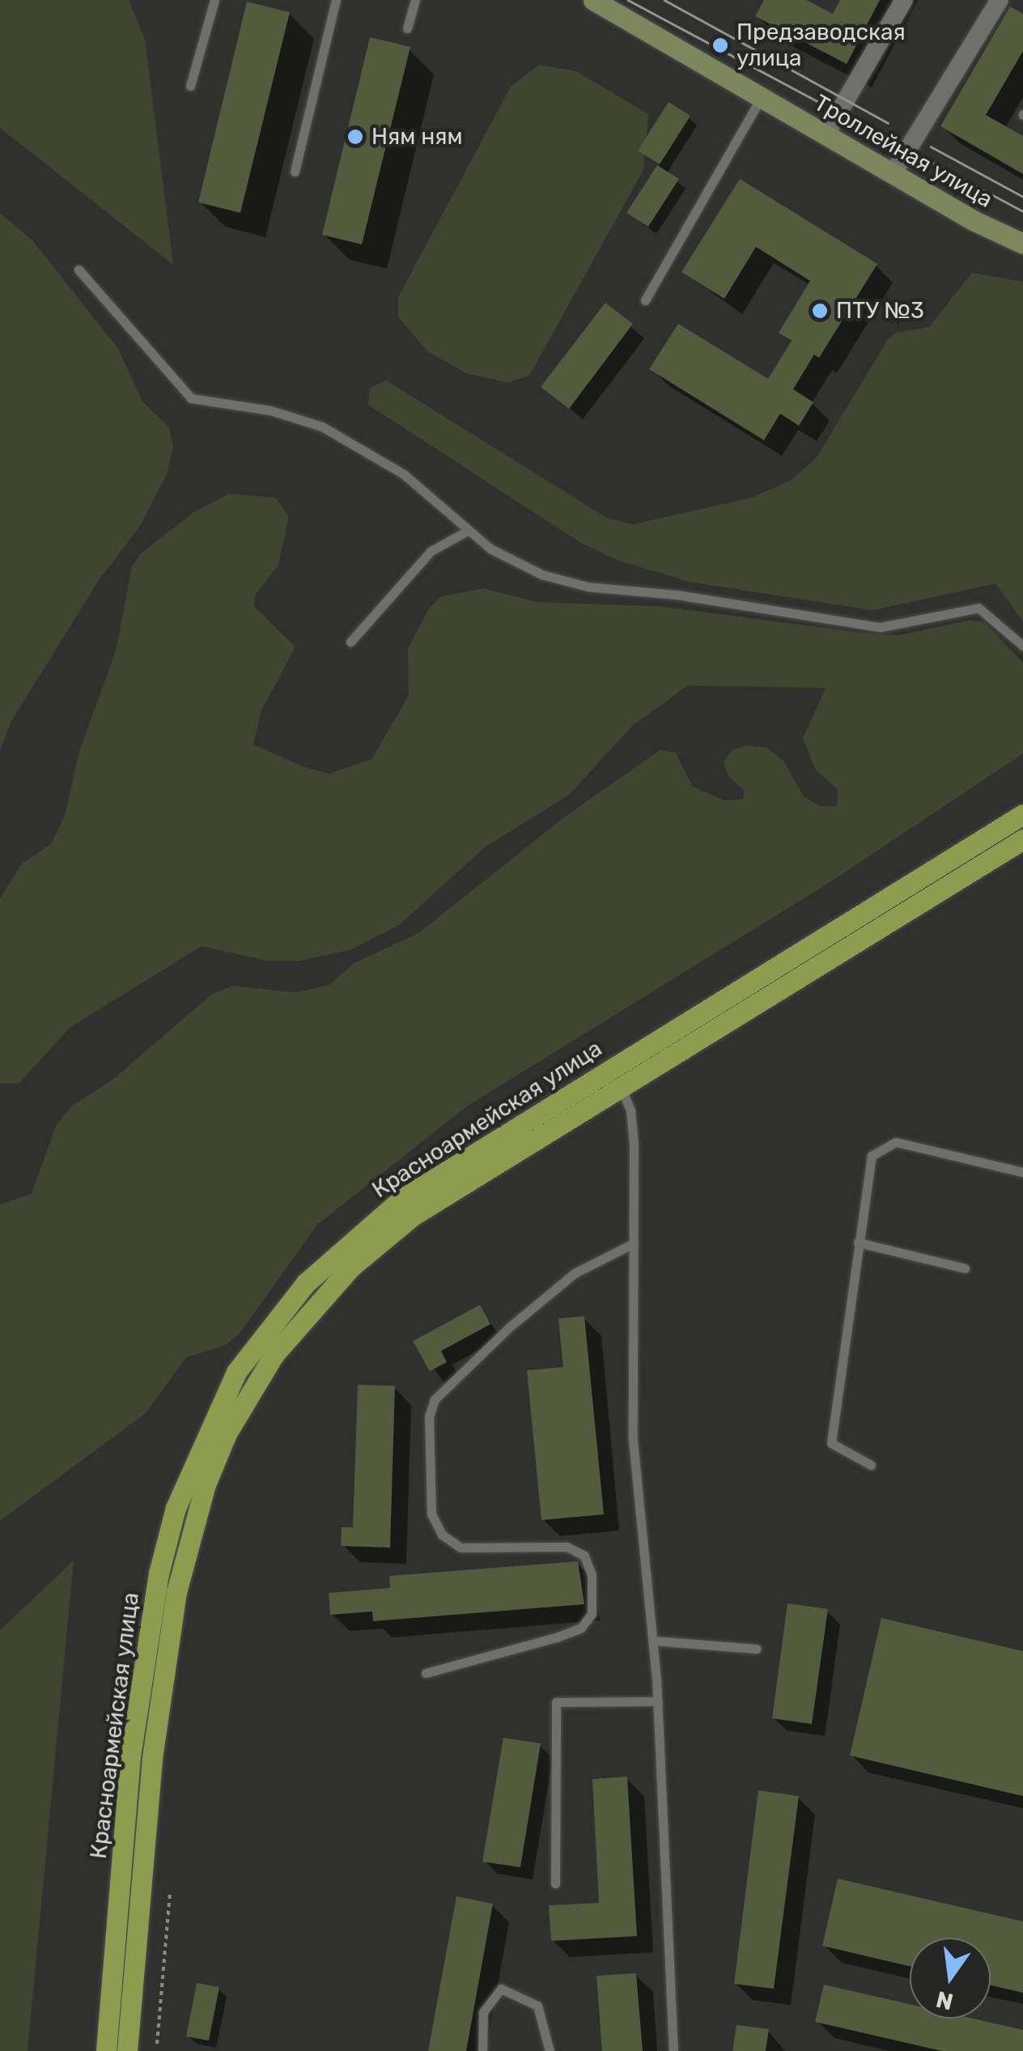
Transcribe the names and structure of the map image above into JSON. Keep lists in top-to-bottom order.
{
  "streets": {
    "main road": ["Красноармейская улица"],
    "street": ["Троллейная улица"]
  },
  "places": ["Предзаводская улица", "Ням ням", "ПТУ №3"],
  "north": "bottom"
}
